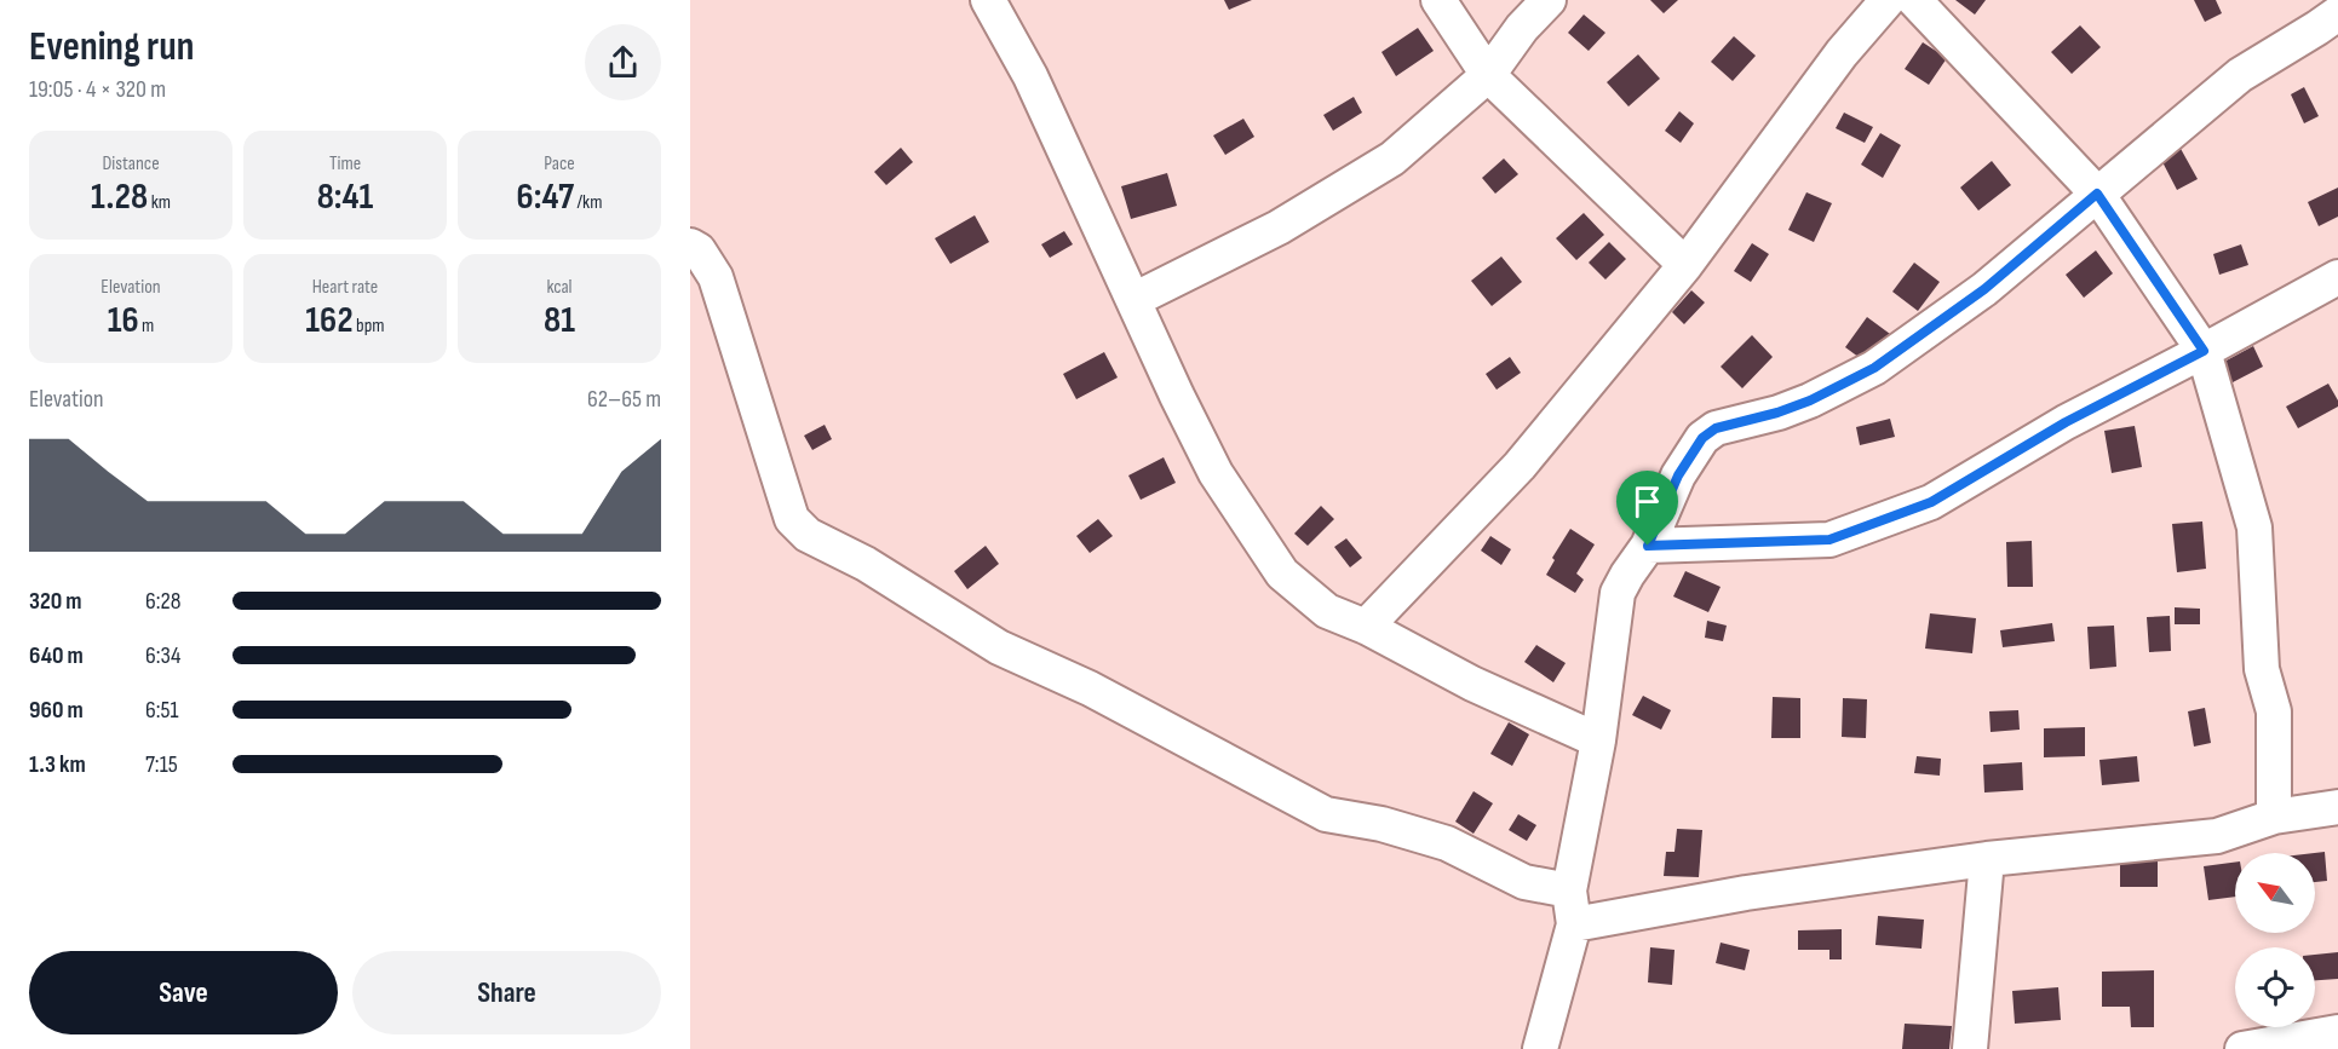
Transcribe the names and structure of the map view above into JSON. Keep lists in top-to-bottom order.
{
  "north": "top left",
  "page": {
    "heading": ["Evening run", "19:05 · 4 × 320 m"],
    "stats": [
      ["Distance", "1.28 km"],
      ["Time", "8:41"],
      ["Pace", "6:47 /km"],
      ["Elevation", "16 m"],
      ["Heart rate", "162 bpm"],
      ["kcal", "81"]
    ],
    "chart": ["Elevation", "62–65 m"],
    "list": [
      {
        "name": "320 m",
        "note": "6:28"
      },
      {
        "name": "640 m",
        "note": "6:34"
      },
      {
        "name": "960 m",
        "note": "6:51"
      },
      {
        "name": "1.3 km",
        "note": "7:15"
      }
    ],
    "buttons": ["Save", "Share"]
  }
}
